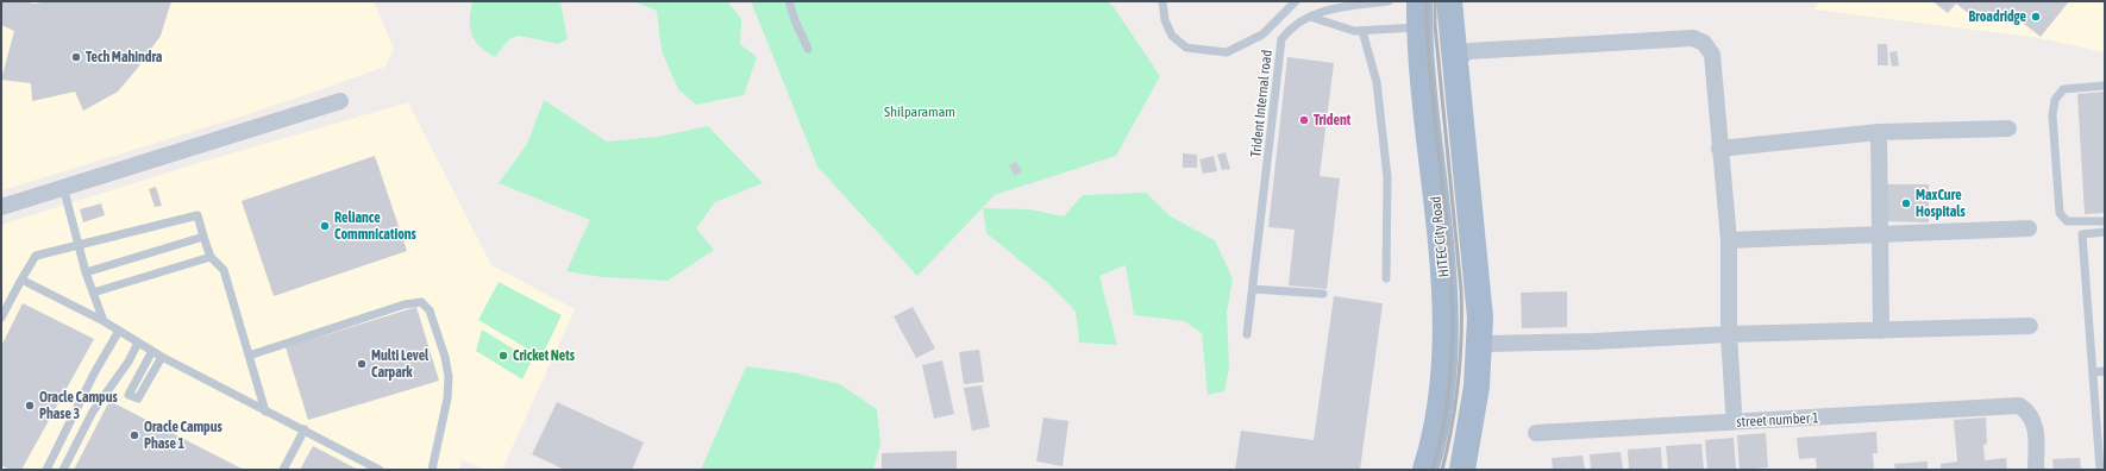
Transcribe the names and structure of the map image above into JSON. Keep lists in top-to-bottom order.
{
  "streets": {
    "main road": ["HITEC City Road"],
    "street": ["street number 1"],
    "lane": ["Trident Internal road"]
  },
  "parks": ["Shilparamam"],
  "places": [
    "Broadridge",
    "Tech Mahindra",
    "Trident",
    "MaxCure Hospitals",
    "Reliance Commnications",
    "Cricket Nets",
    "Multi Level Carpark",
    "Oracle Campus Phase 3",
    "Oracle Campus Phase 1"
  ]
}
